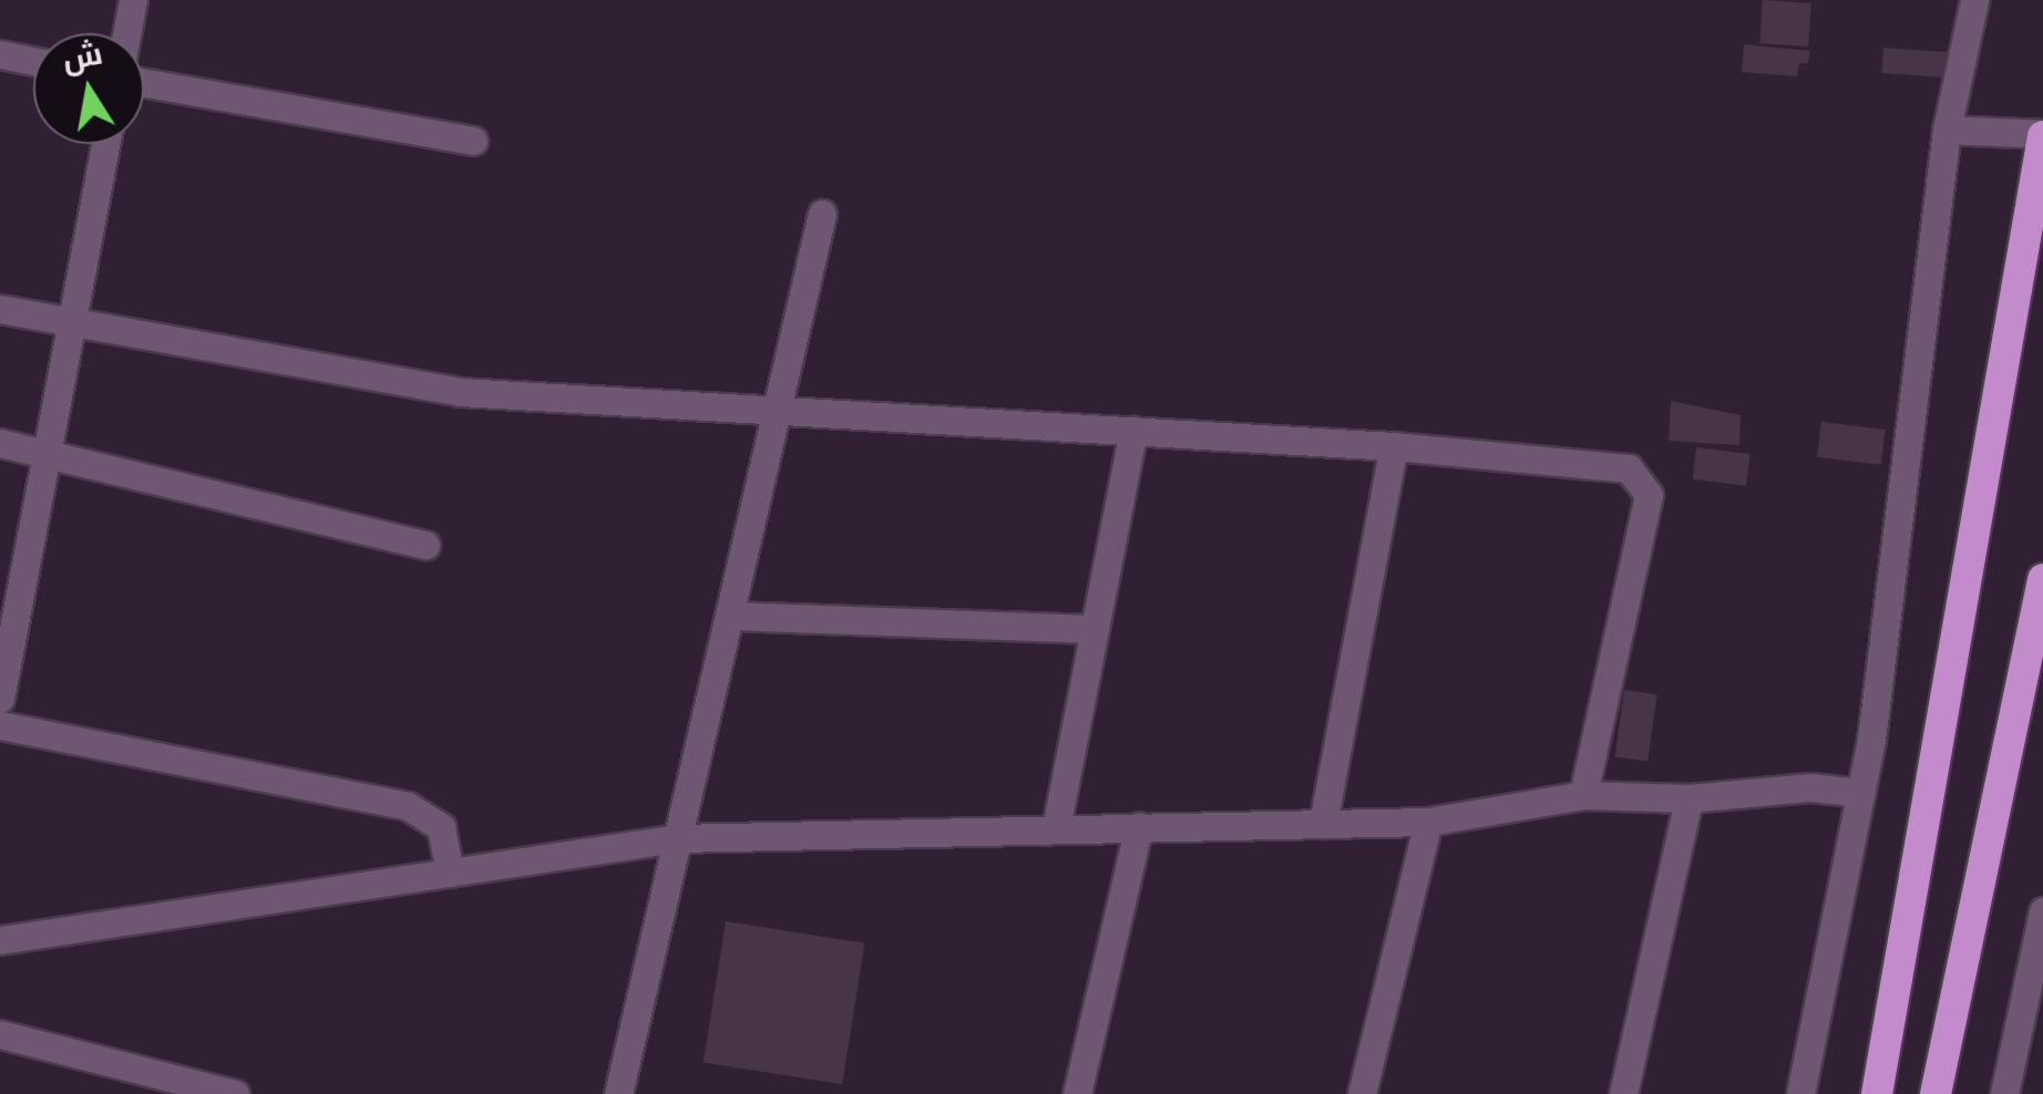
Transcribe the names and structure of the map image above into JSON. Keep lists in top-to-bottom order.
{
  "north": "top"
}
